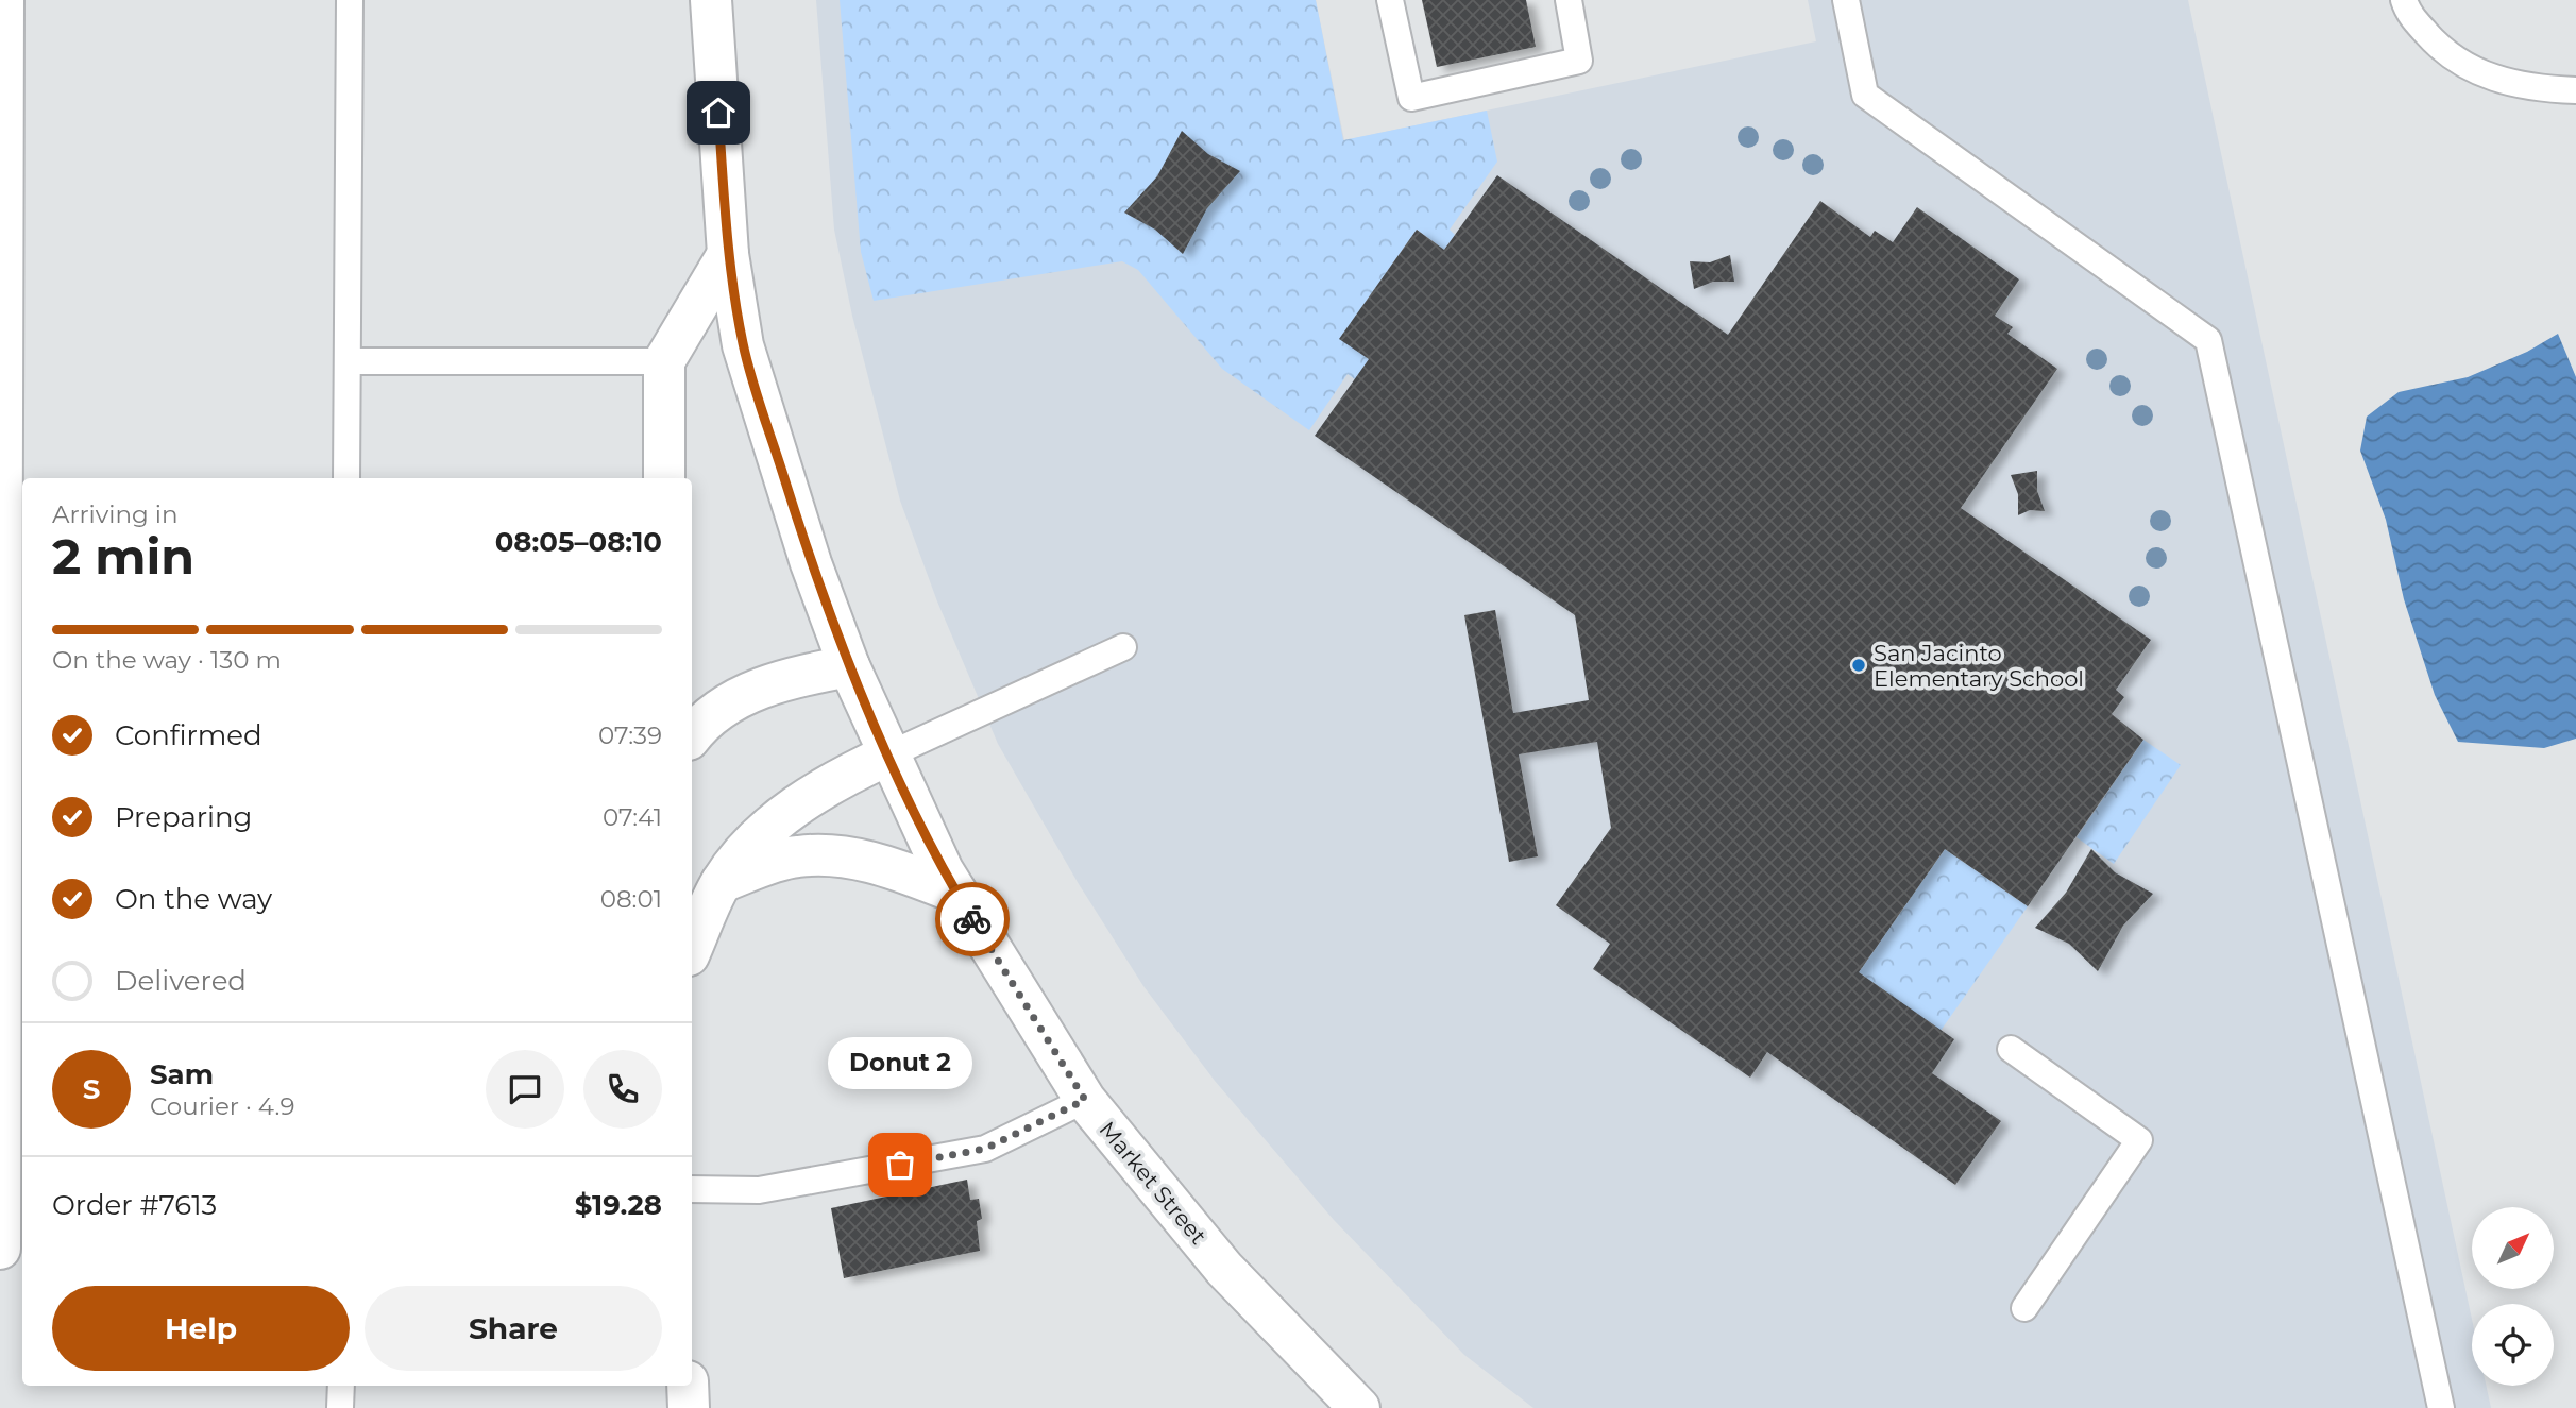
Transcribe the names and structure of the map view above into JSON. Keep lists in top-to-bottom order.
{
  "streets": {
    "main road": ["Market Street"]
  },
  "places": ["San Jacinto Elementary School", "Donut 2"],
  "north": "top right",
  "page": {
    "heading": ["2 min", "Arriving in", "08:05–08:10"],
    "panel": [
      "Sam",
      "Courier · 4.9",
      "Order #7613",
      "$19.28"
    ],
    "bar": "On the way · 130 m",
    "list": [
      ["Confirmed", "07:39"],
      ["Preparing", "07:41"],
      ["On the way", "08:01"],
      "Delivered"
    ],
    "bubble": "Donut 2",
    "round": "S",
    "buttons": ["Help", "Share"]
  }
}
